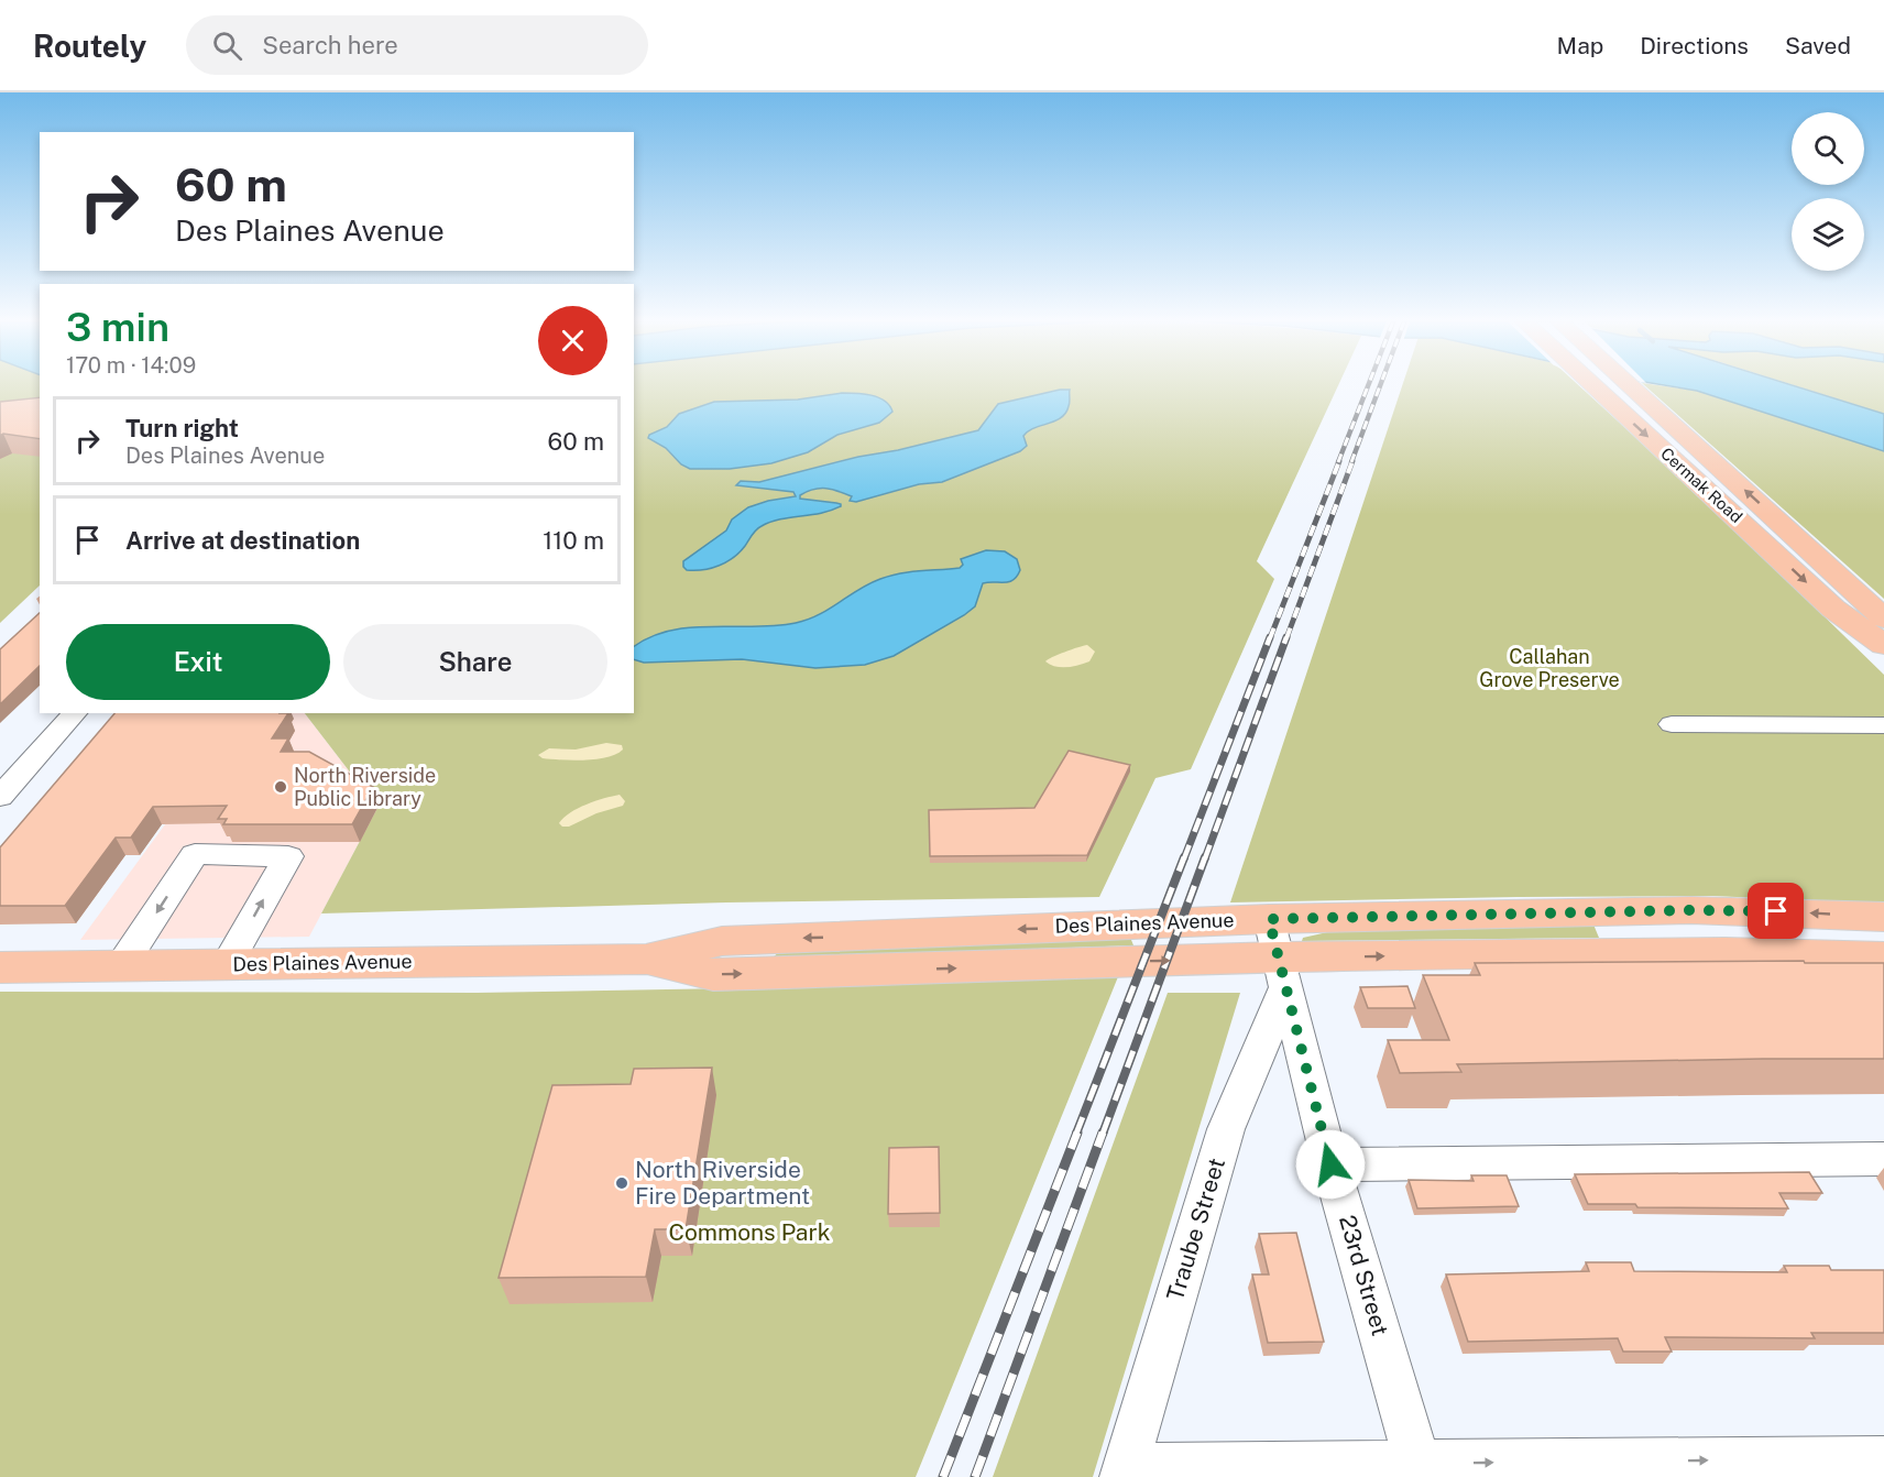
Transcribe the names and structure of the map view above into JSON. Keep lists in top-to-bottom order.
{
  "streets": {
    "main road": ["Cermak Road", "Des Plaines Avenue"],
    "street": ["Traube Street", "23rd Street"]
  },
  "crossings": [
    ["Des Plaines Avenue", "Traube Street"],
    ["Des Plaines Avenue", "23rd Street"],
    ["Traube Street", "23rd Street"]
  ],
  "parks": ["Callahan Grove Preserve", "Commons Park"],
  "places": ["North Riverside Public Library", "North Riverside Fire Department"],
  "page": {
    "header": "Routely",
    "search": "Search here",
    "nav": ["Map", "Directions", "Saved"],
    "turn": ["60 m", "Des Plaines Avenue"],
    "heading": ["3 min", "170 m · 14:09"],
    "list": [
      {
        "name": "Turn right",
        "note": "Des Plaines Avenue",
        "value": "60 m"
      },
      {
        "name": "Arrive at destination",
        "value": "110 m"
      }
    ],
    "buttons": ["Exit", "Share"]
  }
}
